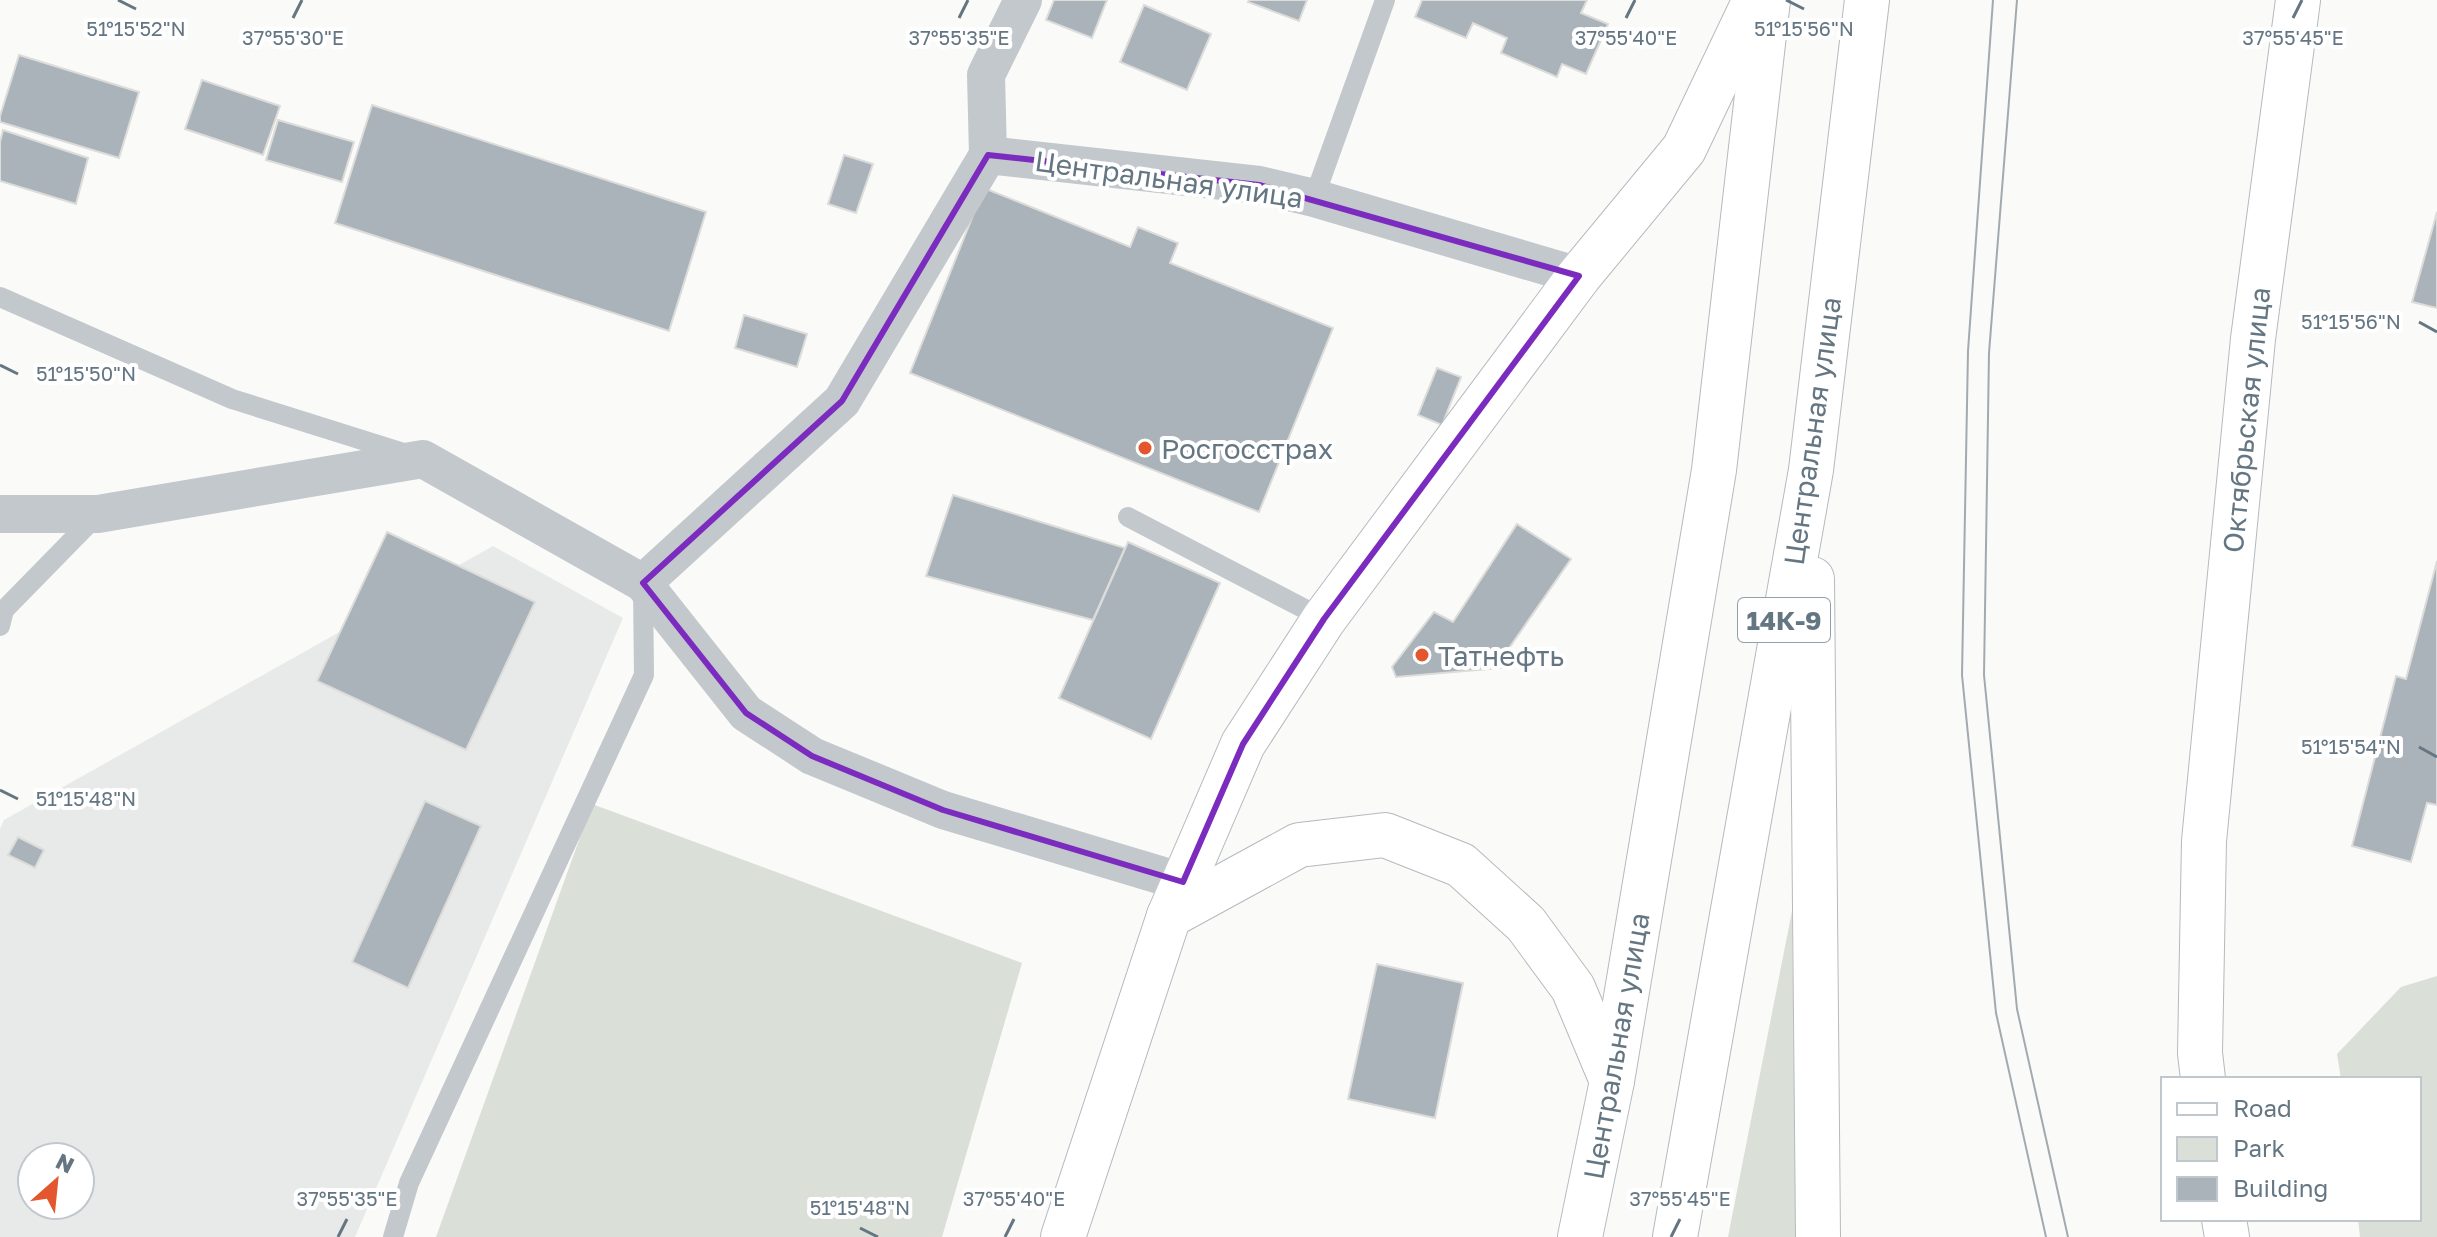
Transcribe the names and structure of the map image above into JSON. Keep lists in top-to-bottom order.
{
  "streets": {
    "main road": ["Центральная улица", "Октябрьская улица", "14К-9"]
  },
  "places": ["Росгосстрах", "Татнефть"],
  "legend": ["Road", "Park", "Building"],
  "north": "top right",
  "coordinates": [
    "51°15'52\"N",
    "51°15'56\"N",
    "37°55'30\"E",
    "37°55'35\"E",
    "37°55'40\"E",
    "37°55'45\"E",
    "51°15'50\"N",
    "51°15'54\"N",
    "51°15'48\"N"
  ]
}
